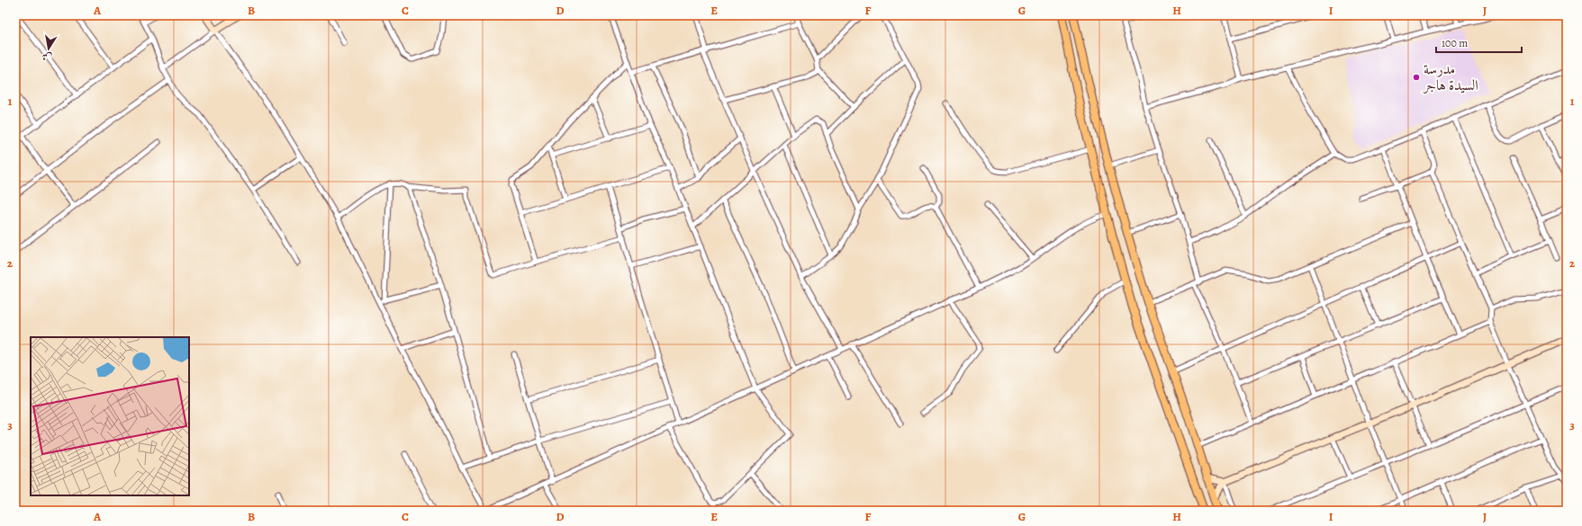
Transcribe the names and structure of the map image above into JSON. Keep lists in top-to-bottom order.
{
  "places": ["مدرسة السيدة هاجر"],
  "scale_bar": "100 m",
  "north": "bottom",
  "grid": {
    "columns": [
      "A",
      "B",
      "C",
      "D",
      "E",
      "F",
      "G",
      "H",
      "I",
      "J"
    ],
    "rows": ["1", "2", "3"]
  }
}
